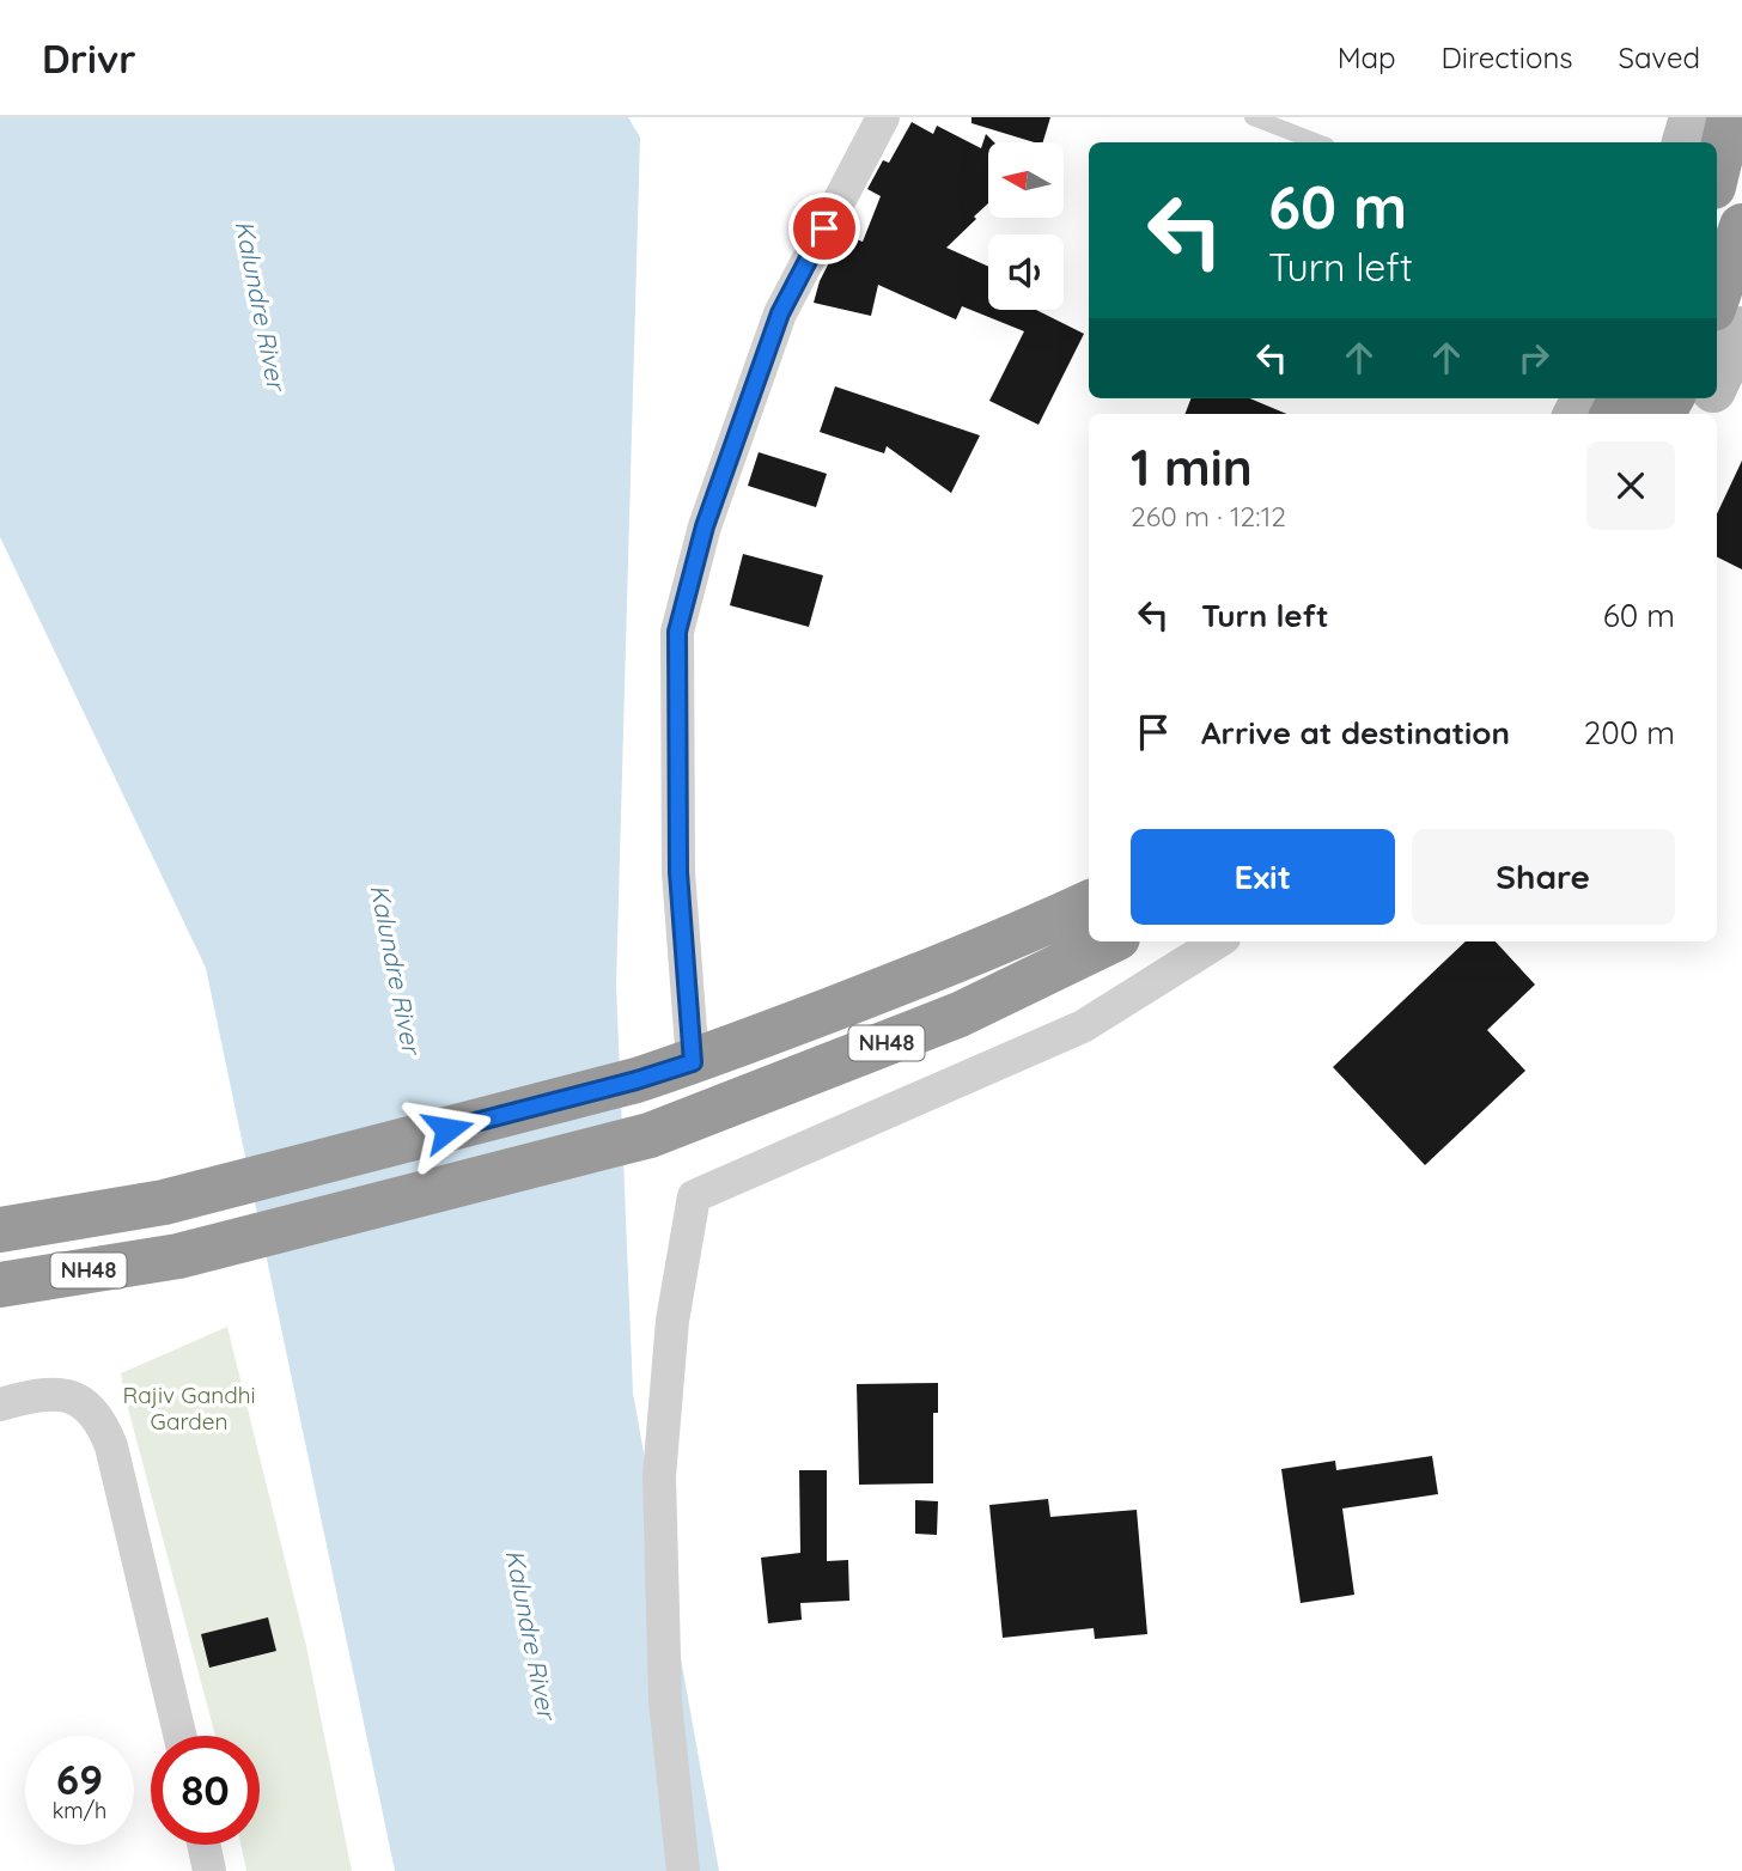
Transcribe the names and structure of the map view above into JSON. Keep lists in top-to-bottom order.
{
  "streets": {
    "highway": ["NH48"]
  },
  "water": ["Kalundre River"],
  "parks": ["Rajiv Gandhi Garden"],
  "north": "left",
  "page": {
    "header": "Drivr",
    "nav": ["Map", "Directions", "Saved"],
    "turn": ["60 m", "Turn left"],
    "heading": ["1 min", "260 m · 12:12"],
    "list": [
      {
        "name": "Turn left",
        "value": "60 m"
      },
      {
        "name": "Arrive at destination",
        "value": "200 m"
      }
    ],
    "buttons": ["Exit", "Share"],
    "speed": "69 km/h",
    "limit": "80"
  }
}
